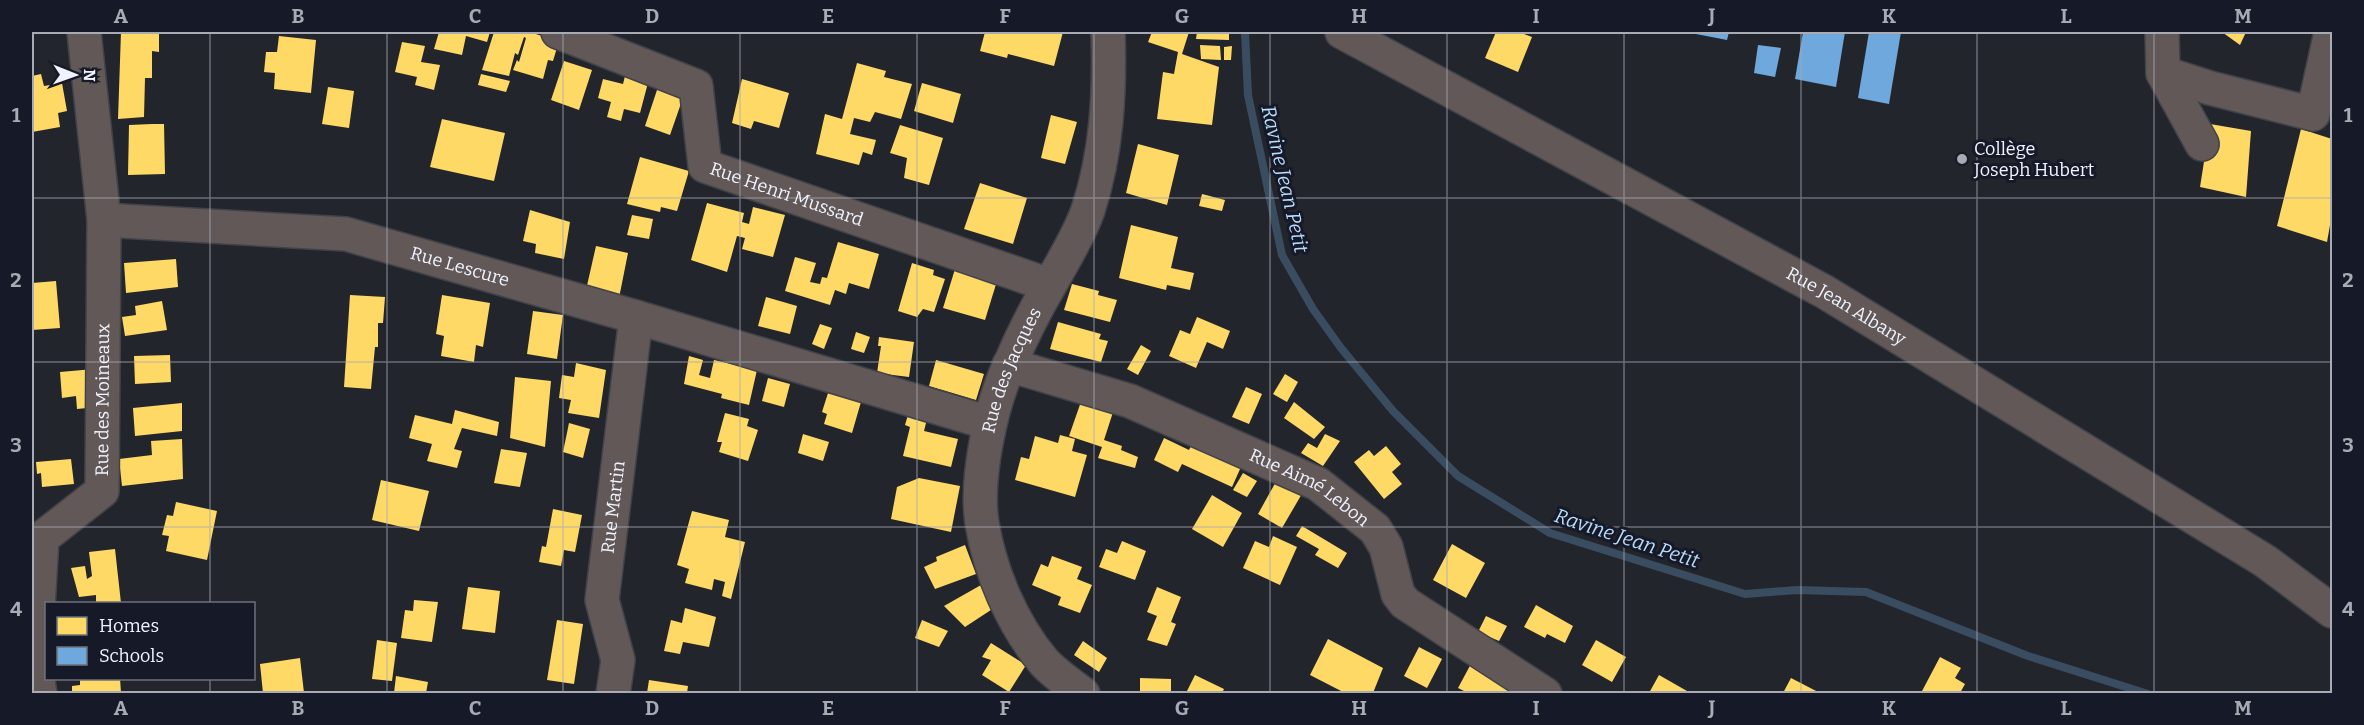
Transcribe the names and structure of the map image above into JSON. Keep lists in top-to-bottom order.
{
  "streets": {
    "street": [
      "Rue Henri Mussard",
      "Rue Lescure",
      "Rue Jean Albany",
      "Rue des Jacques",
      "Rue des Moineaux",
      "Rue Aimé Lebon",
      "Rue Martin"
    ]
  },
  "crossings": [
    ["Rue Henri Mussard", "Rue des Jacques"],
    ["Rue Lescure", "Rue des Jacques"],
    ["Rue Lescure", "Rue des Moineaux"],
    ["Rue Lescure", "Rue Martin"],
    ["Rue des Jacques", "Rue Aimé Lebon"]
  ],
  "water": ["Ravine Jean Petit"],
  "places": ["Collège Joseph Hubert"],
  "legend": ["Homes", "Schools"],
  "north": "right",
  "grid": {
    "columns": [
      "A",
      "B",
      "C",
      "D",
      "E",
      "F",
      "G",
      "H",
      "I",
      "J",
      "K",
      "L",
      "M"
    ],
    "rows": [
      "1",
      "2",
      "3",
      "4"
    ]
  }
}
